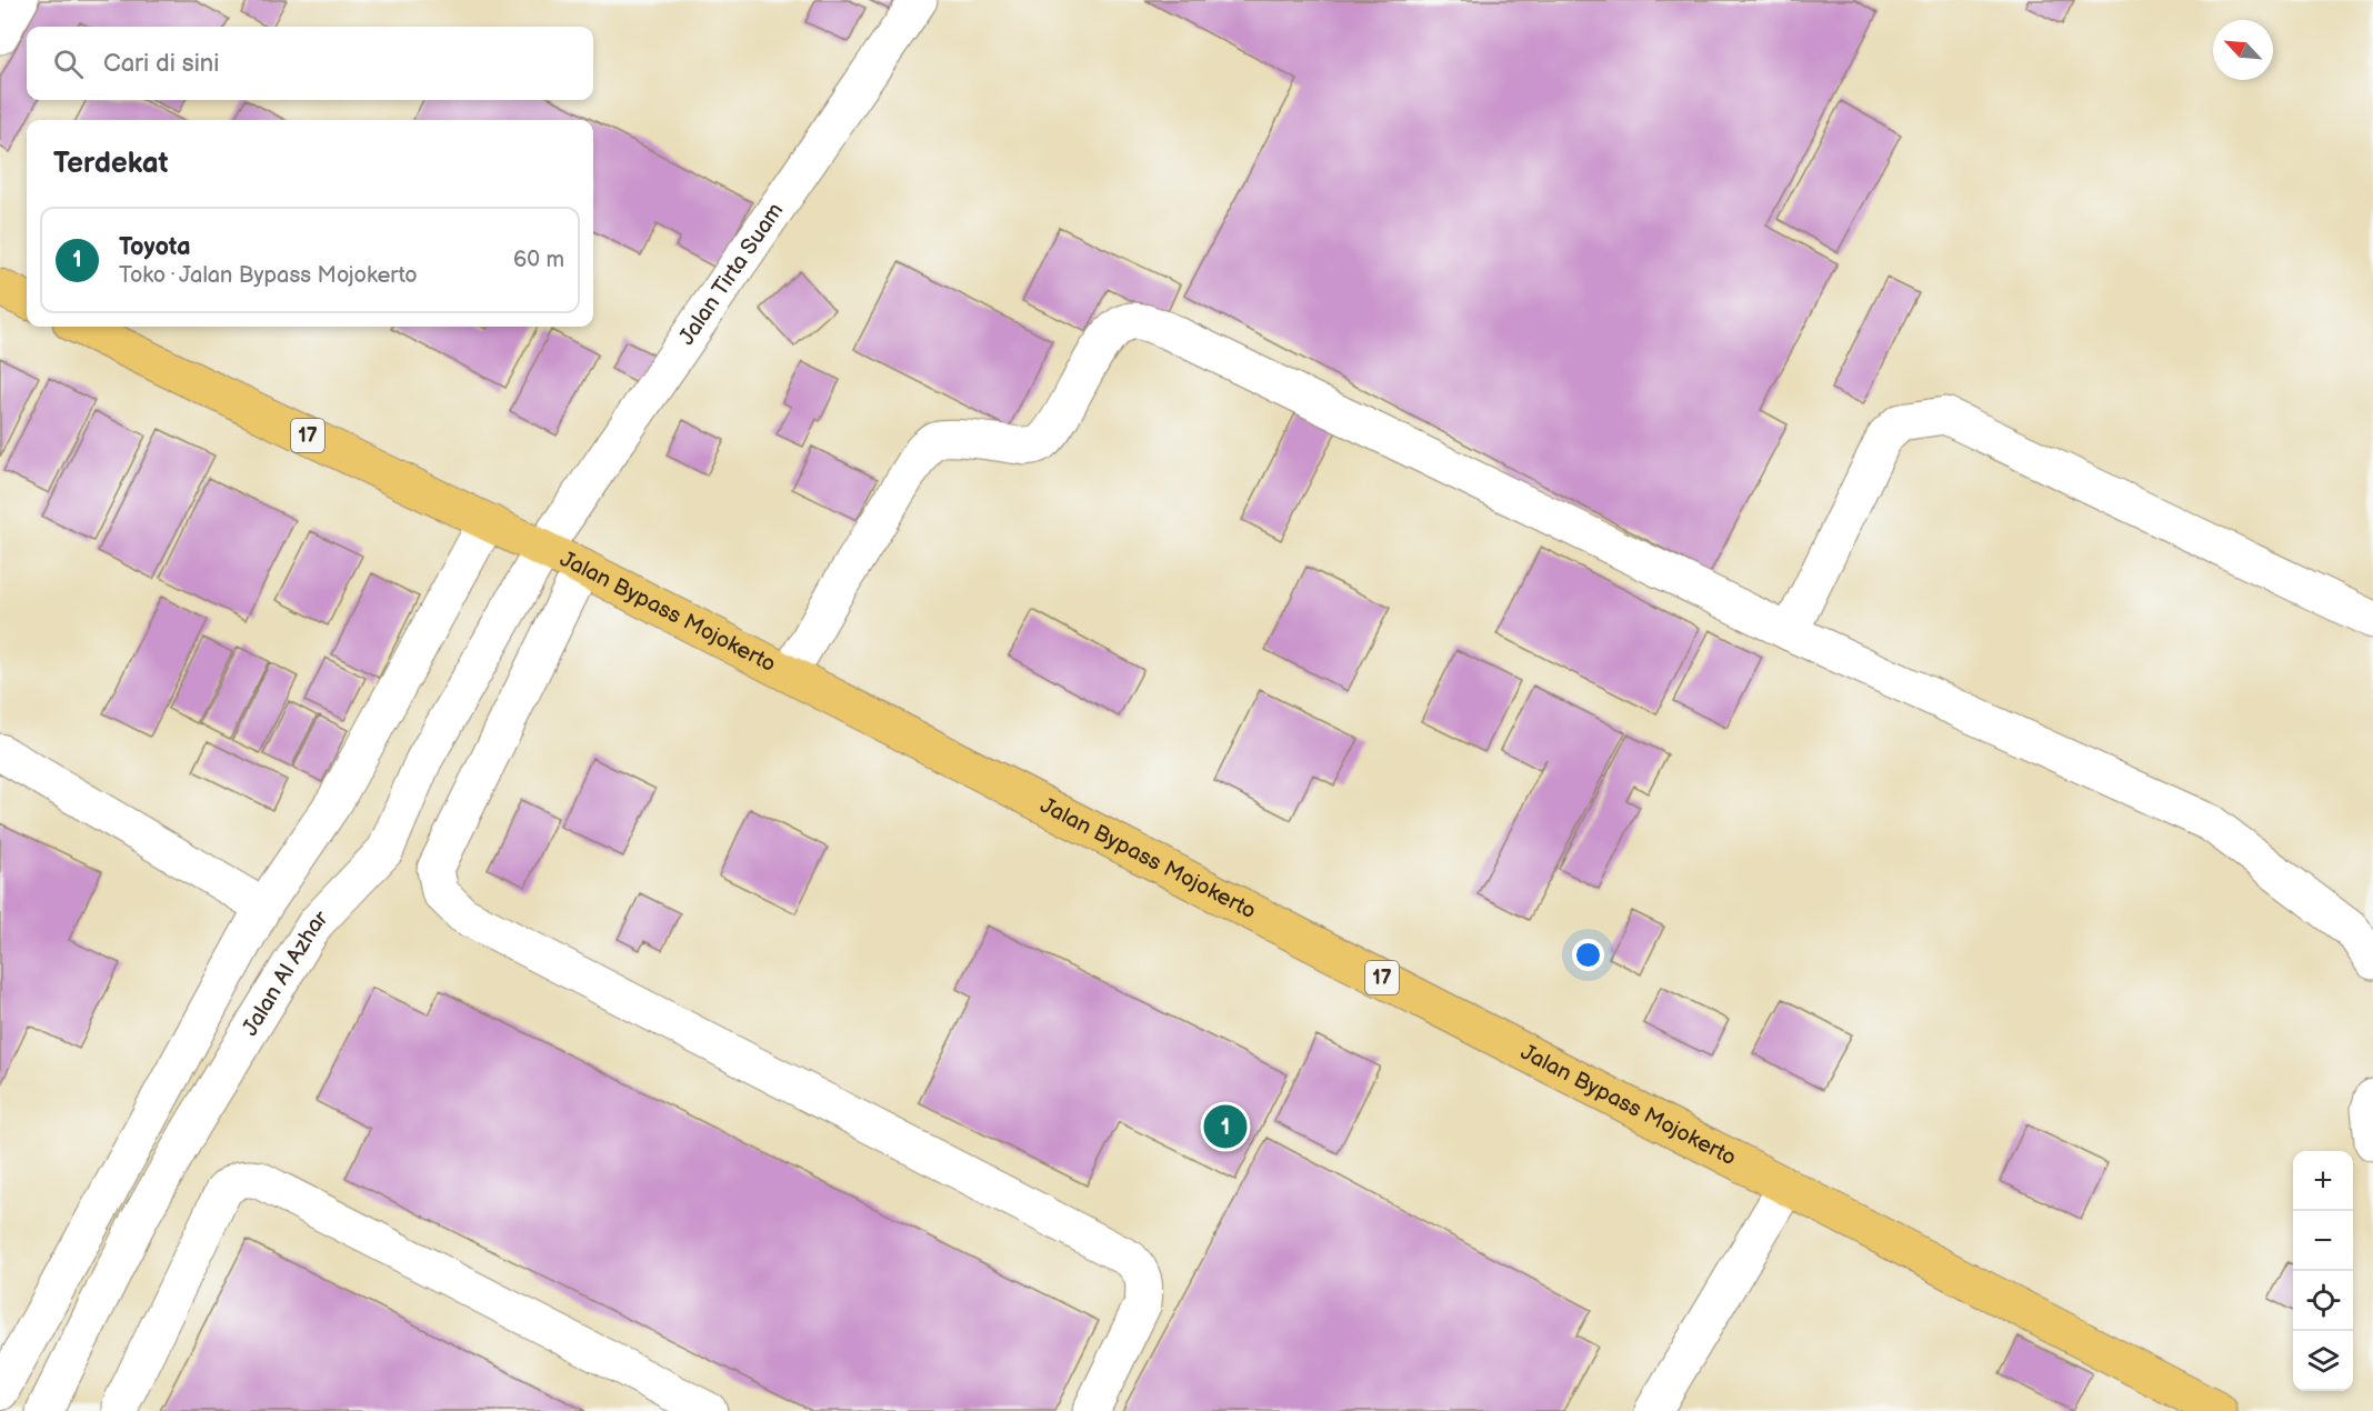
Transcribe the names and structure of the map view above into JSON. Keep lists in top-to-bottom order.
{
  "streets": {
    "highway": ["17", "Jalan Bypass Mojokerto"],
    "street": ["Jalan Tirta Suam", "Jalan Al Azhar"]
  },
  "crossings": [
    ["Jalan Tirta Suam", "Jalan Bypass Mojokerto"],
    ["Jalan Tirta Suam", "Jalan Al Azhar"],
    ["Jalan Bypass Mojokerto", "Jalan Al Azhar"]
  ],
  "north": "top left",
  "page": {
    "search": "Cari di sini",
    "heading": "Terdekat",
    "list": [
      {
        "mark": "1",
        "name": "Toyota",
        "note": "Toko · Jalan Bypass Mojokerto",
        "value": "60 m"
      }
    ],
    "pins": "1",
    "map_buttons": ["+", "−"]
  }
}
